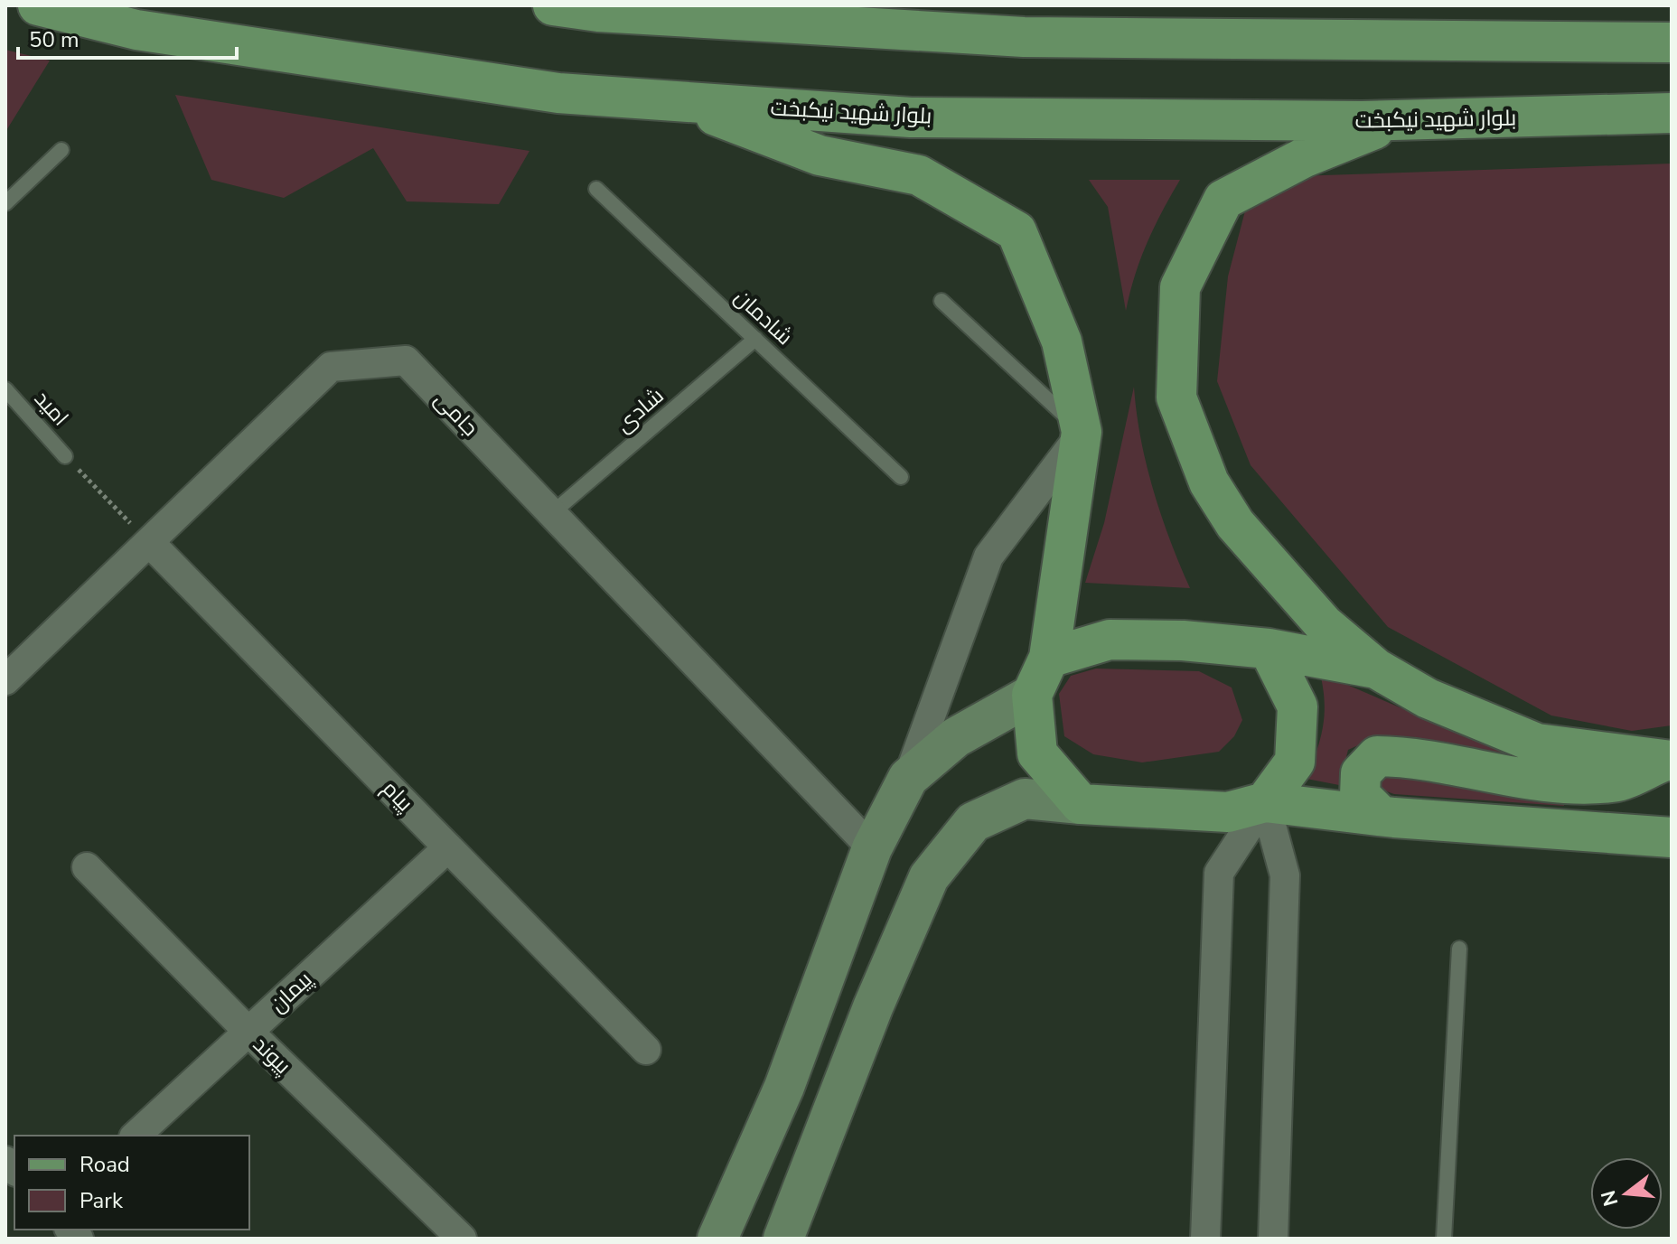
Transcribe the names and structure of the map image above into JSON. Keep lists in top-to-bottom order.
{
  "streets": {
    "main road": ["بلوار شهید نیکبخت"],
    "street": [
      "جامی",
      "پیام",
      "پیمان",
      "پیوند"
    ],
    "lane": ["شادمان", "امید", "شادی"]
  },
  "crossings": [
    ["شادمان", "شادی"],
    ["شادی", "جامی"],
    ["جامی", "پیام"],
    ["پیام", "پیمان"],
    ["پیمان", "پیوند"]
  ],
  "legend": ["Road", "Park"],
  "scale_bar": "50 m",
  "north": "left"
}
